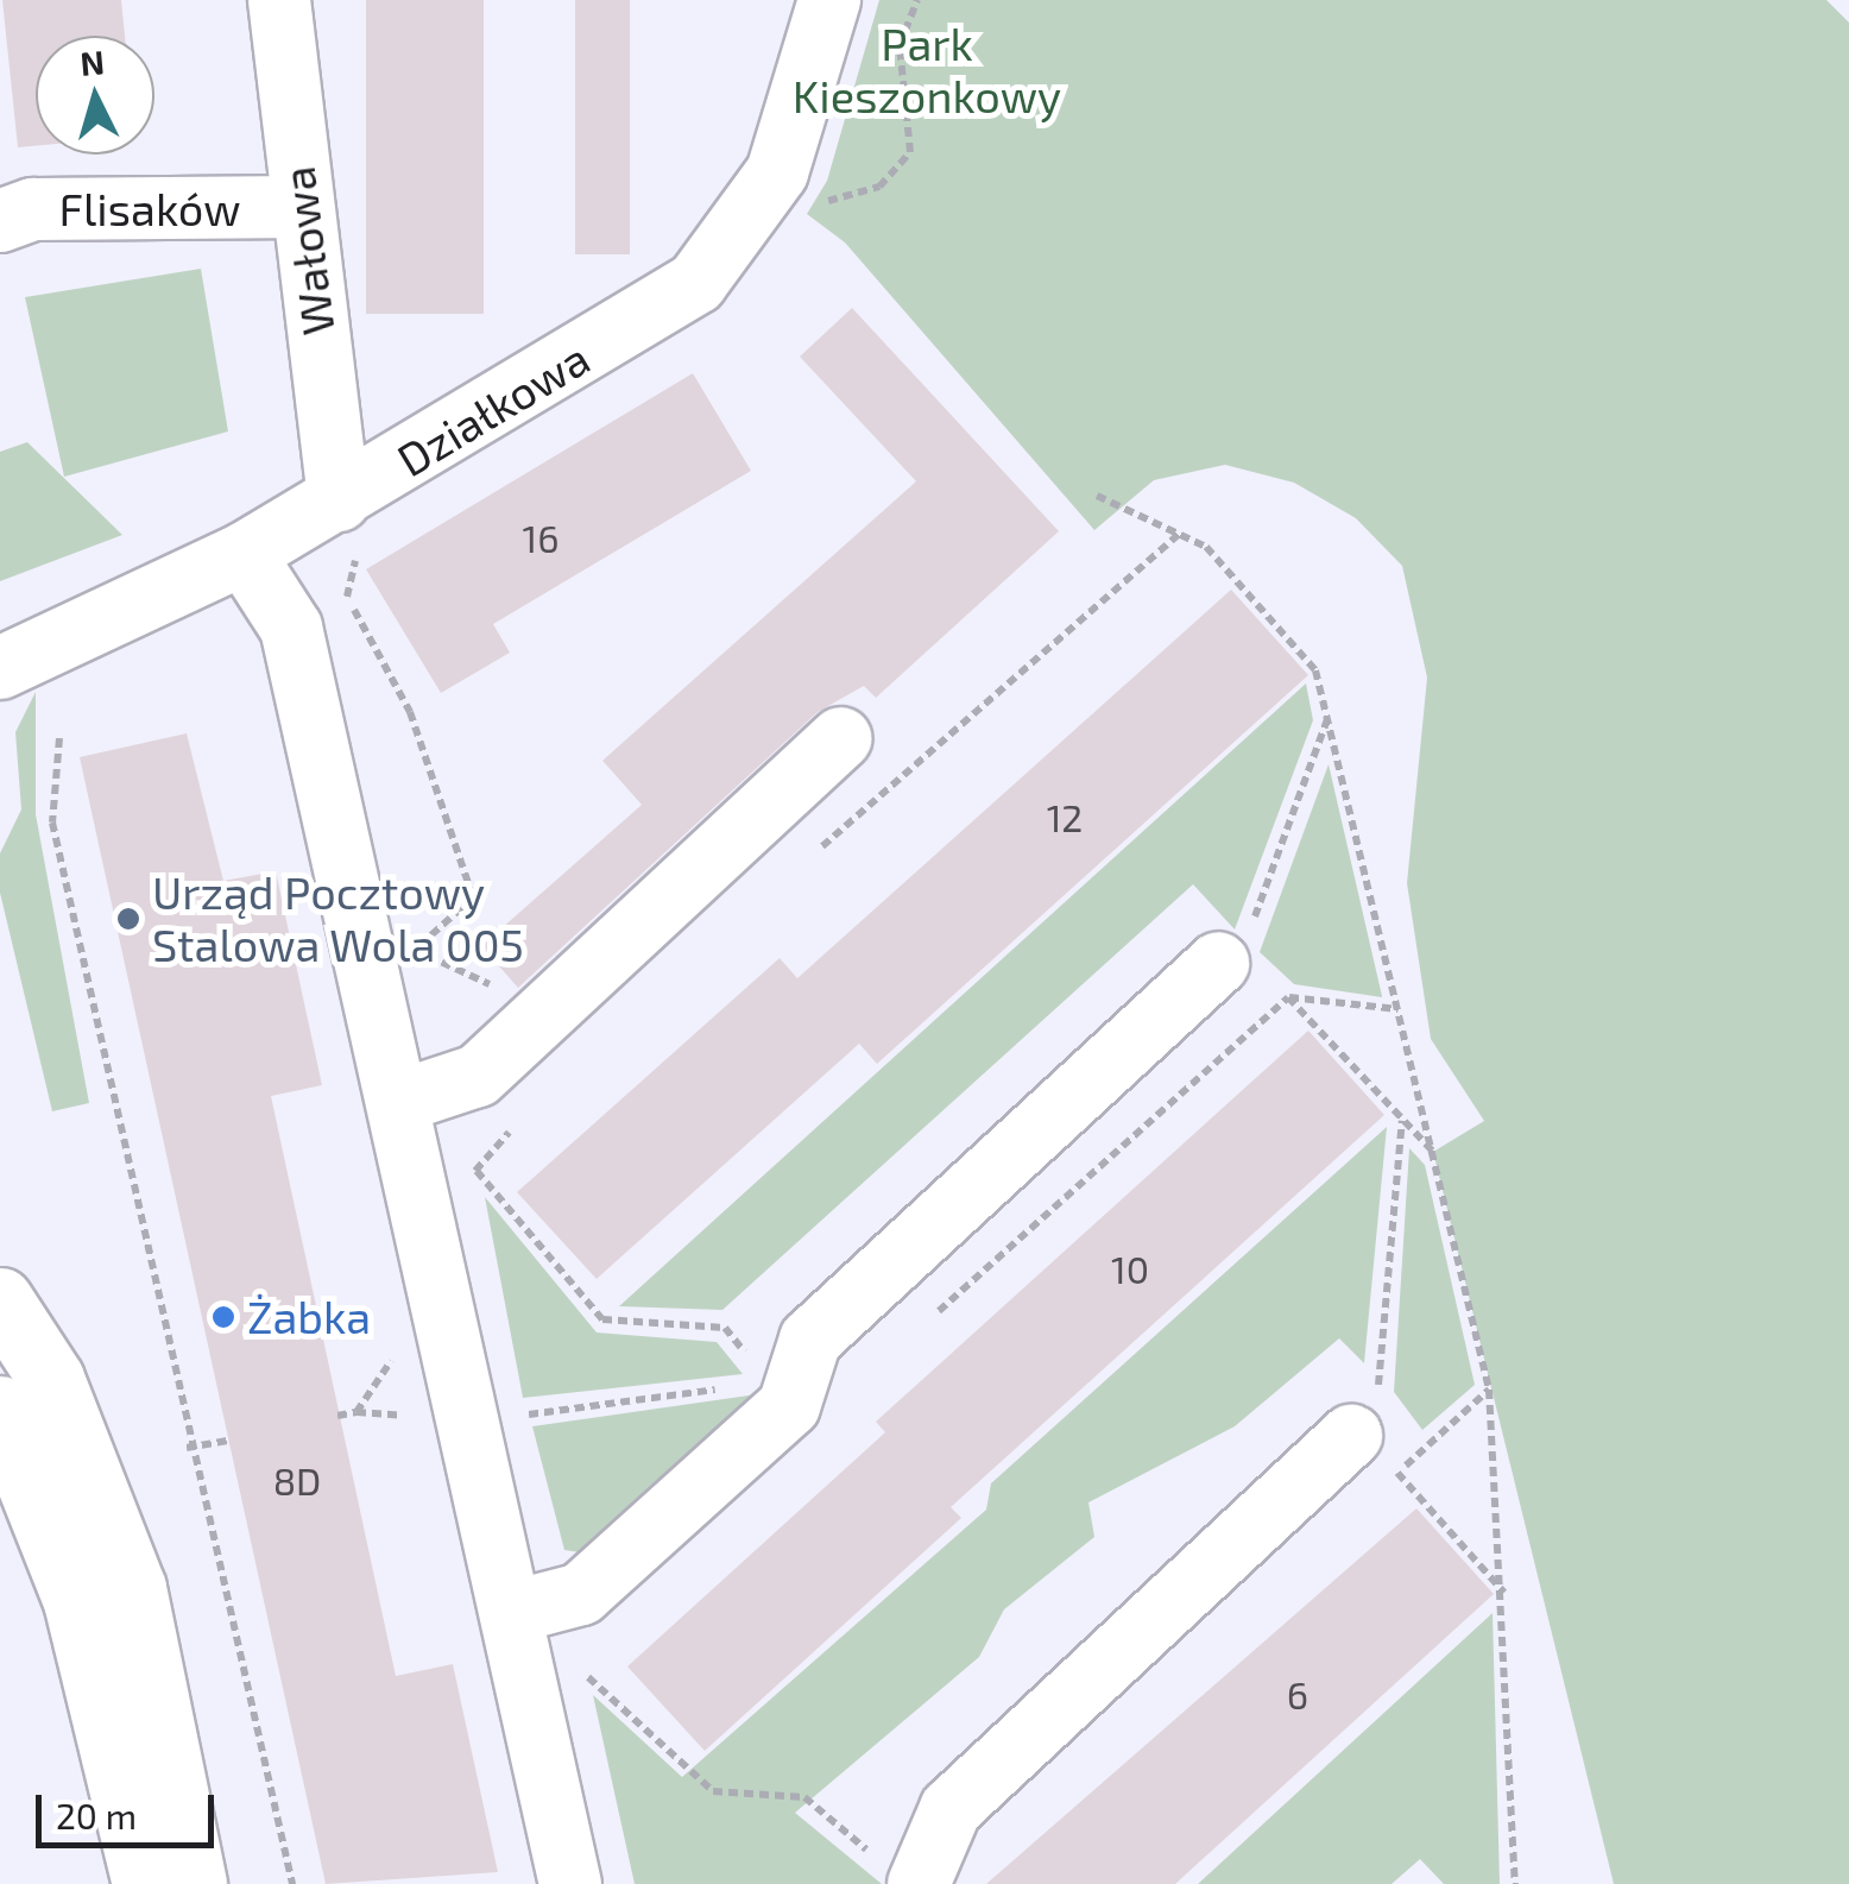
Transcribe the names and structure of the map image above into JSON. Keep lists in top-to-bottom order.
{
  "streets": {
    "street": ["Flisaków", "Wałowa", "Działkowa"]
  },
  "crossings": [
    ["Flisaków", "Wałowa"],
    ["Wałowa", "Działkowa"]
  ],
  "parks": ["Park Kieszonkowy"],
  "places": ["Urząd Pocztowy Stalowa Wola 005", "Żabka"],
  "house_numbers": [
    "16",
    "12",
    "10",
    "8D",
    "6"
  ],
  "scale_bar": "20 m",
  "north": "top"
}
